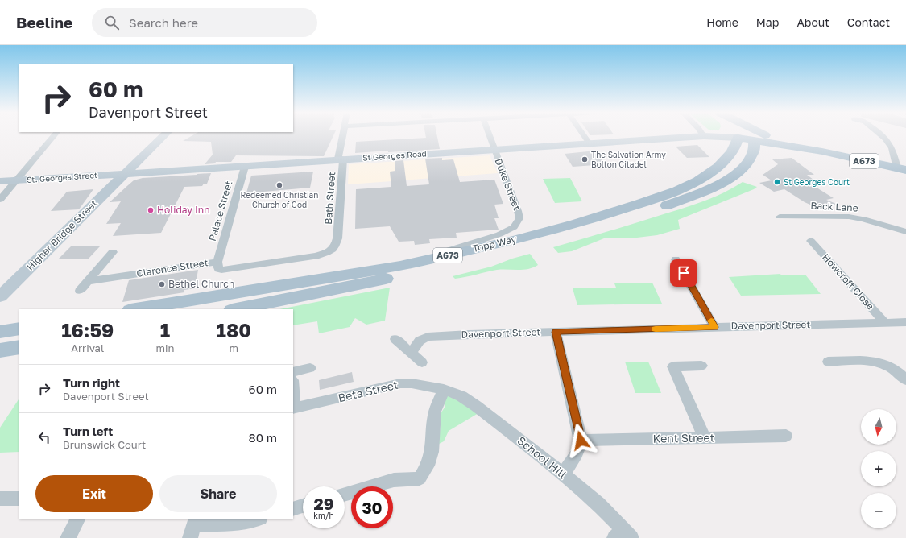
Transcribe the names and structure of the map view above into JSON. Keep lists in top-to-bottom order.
{
  "streets": {
    "main road": [
      "St Georges Road",
      "A673",
      "St. Georges Street",
      "Higher Bridge Street",
      "Topp Way"
    ],
    "street": [
      "Duke Street",
      "Bath Street",
      "Back Lane",
      "Palace Street",
      "Clarence Street",
      "Howcroft Close",
      "Davenport Street",
      "Beta Street",
      "Kent Street",
      "School Hill"
    ]
  },
  "crossings": [
    ["St Georges Road", "A673"],
    ["St Georges Road", "St. Georges Street"],
    ["St Georges Road", "Duke Street"],
    ["St Georges Road", "Bath Street"],
    ["St Georges Road", "Palace Street"],
    ["St Georges Road", "Higher Bridge Street"],
    ["St Georges Road", "Topp Way"],
    ["A673", "Topp Way"],
    ["St. Georges Street", "Higher Bridge Street"],
    ["Duke Street", "Topp Way"],
    ["Bath Street", "Clarence Street"],
    ["Palace Street", "Clarence Street"],
    ["Howcroft Close", "Davenport Street"],
    ["Beta Street", "School Hill"]
  ],
  "places": [
    "The Salvation Army Bolton Citadel",
    "St Georges Court",
    "Redeemed Christian Church of God",
    "Holiday Inn",
    "Bethel Church"
  ],
  "north": "bottom",
  "page": {
    "header": "Beeline",
    "search": "Search here",
    "nav": [
      "Home",
      "Map",
      "About",
      "Contact"
    ],
    "turn": ["60 m", "Davenport Street"],
    "eta": [
      "16:59",
      "Arrival",
      "1",
      "min",
      "180",
      "m"
    ],
    "list": [
      {
        "name": "Turn right",
        "note": "Davenport Street",
        "value": "60 m"
      },
      {
        "name": "Turn left",
        "note": "Brunswick Court",
        "value": "80 m"
      }
    ],
    "map_buttons": ["+", "−"],
    "buttons": ["Exit", "Share"],
    "speed": "29 km/h",
    "limit": "30"
  }
}
